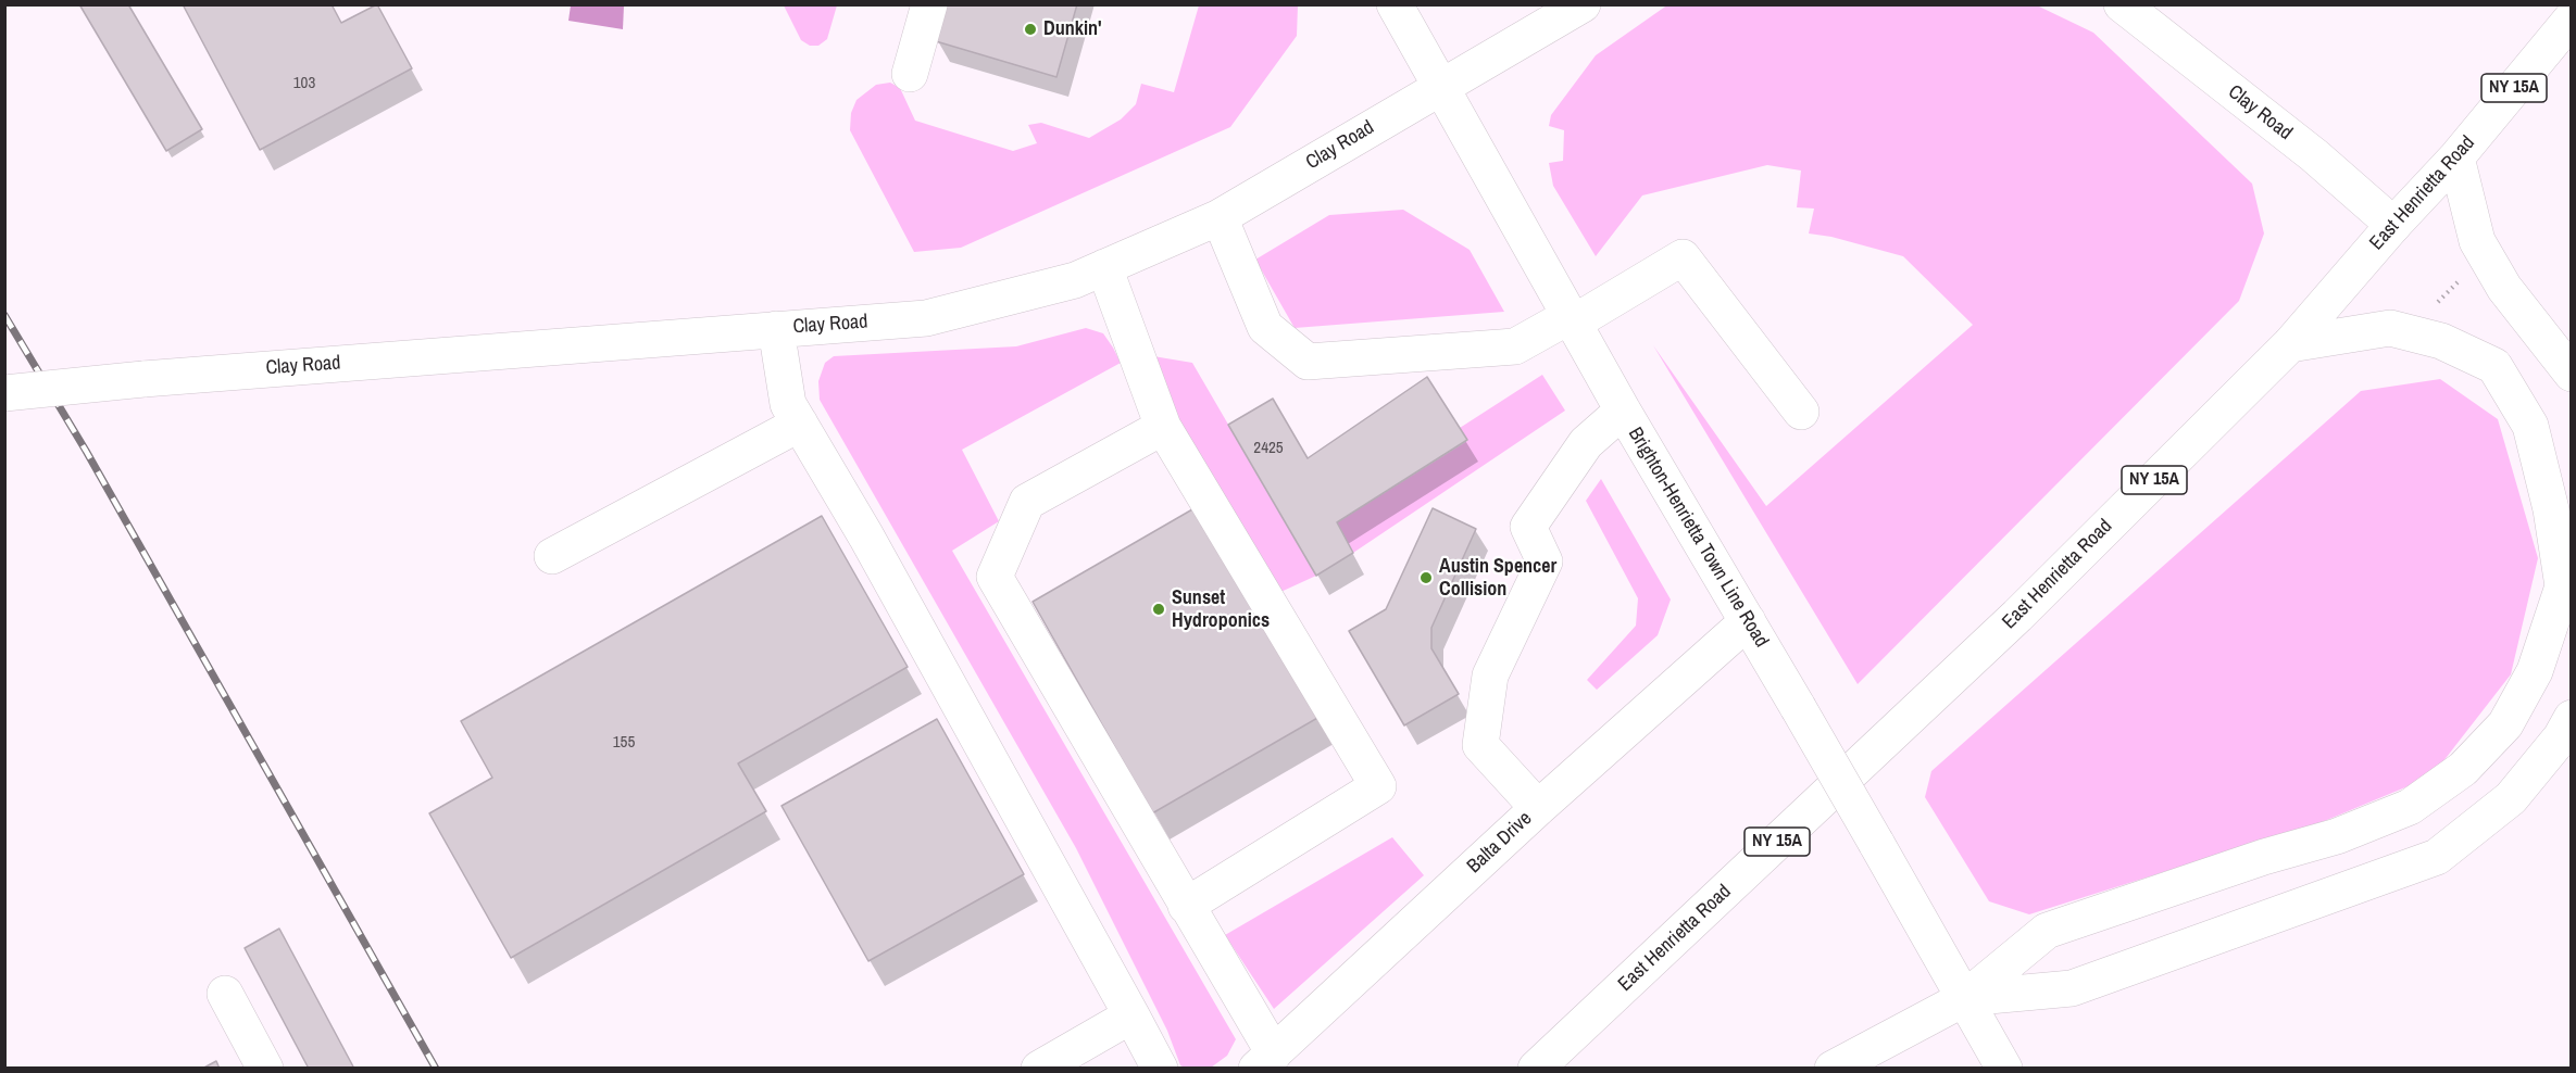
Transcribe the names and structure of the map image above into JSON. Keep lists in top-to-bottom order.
{
  "streets": {
    "street": [
      "NY 15A",
      "Clay Road",
      "East Henrietta Road",
      "Brighton-Henrietta Town Line Road",
      "Balta Drive"
    ]
  },
  "crossings": [
    ["Clay Road", "East Henrietta Road"],
    ["Clay Road", "Brighton-Henrietta Town Line Road"],
    ["Brighton-Henrietta Town Line Road", "Balta Drive"]
  ],
  "places": ["Dunkin'", "Austin Spencer Collision", "Sunset Hydroponics"],
  "house_numbers": ["103", "2425", "155"]
}
